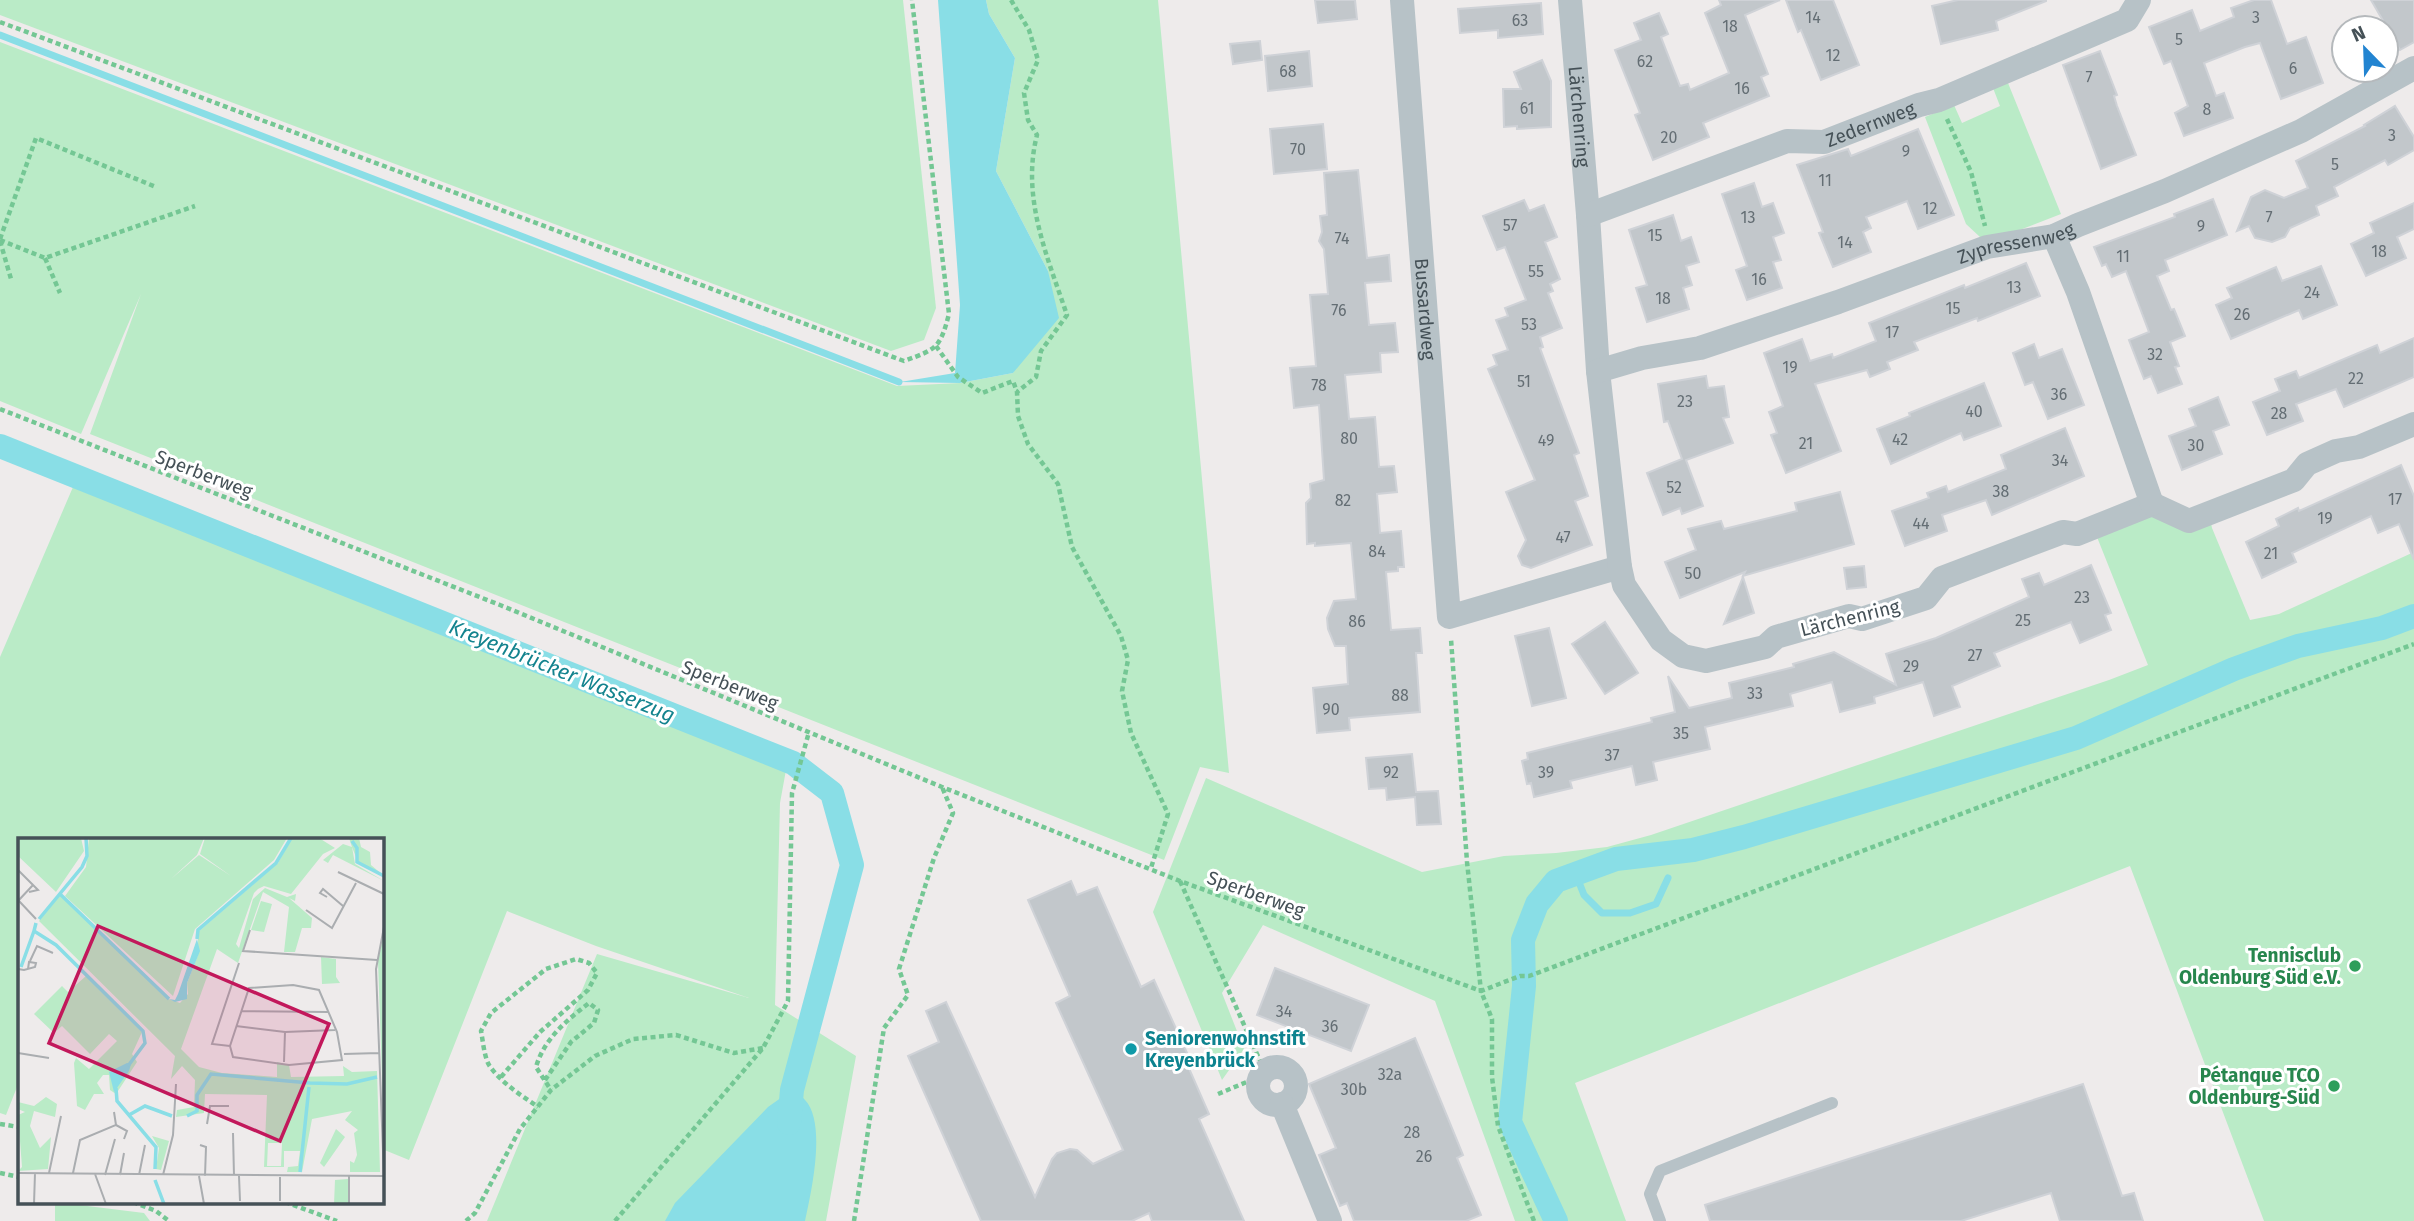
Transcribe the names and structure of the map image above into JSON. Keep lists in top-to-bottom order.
{
  "streets": {
    "street": [
      "Lärchenring",
      "Zedernweg",
      "Zypressenweg",
      "Bussardweg"
    ],
    "path": ["Sperberweg"]
  },
  "crossings": [
    ["Lärchenring", "Zedernweg"],
    ["Lärchenring", "Zypressenweg"]
  ],
  "water": ["Kreyenbrücker Wasserzug"],
  "places": ["Tennisclub Oldenburg Süd e.V.", "Seniorenwohnstift Kreyenbrück", "Pétanque TCO Oldenburg-Süd"],
  "house_numbers": [
    "14",
    "3",
    "63",
    "18",
    "5",
    "12",
    "62",
    "6",
    "68",
    "7",
    "16",
    "61",
    "8",
    "3",
    "20",
    "70",
    "9",
    "5",
    "11",
    "12",
    "13",
    "7",
    "57",
    "9",
    "15",
    "74",
    "14",
    "18",
    "11",
    "55",
    "16",
    "13",
    "24",
    "18",
    "15",
    "76",
    "26",
    "53",
    "17",
    "32",
    "19",
    "22",
    "51",
    "78",
    "36",
    "23",
    "40",
    "28",
    "80",
    "42",
    "49",
    "21",
    "30",
    "34",
    "52",
    "38",
    "17",
    "82",
    "19",
    "44",
    "47",
    "84",
    "21",
    "50",
    "23",
    "25",
    "86",
    "27",
    "29",
    "33",
    "88",
    "90",
    "35",
    "37",
    "92",
    "39",
    "34",
    "36",
    "32a",
    "30b",
    "28",
    "26"
  ],
  "north": "top left"
}
